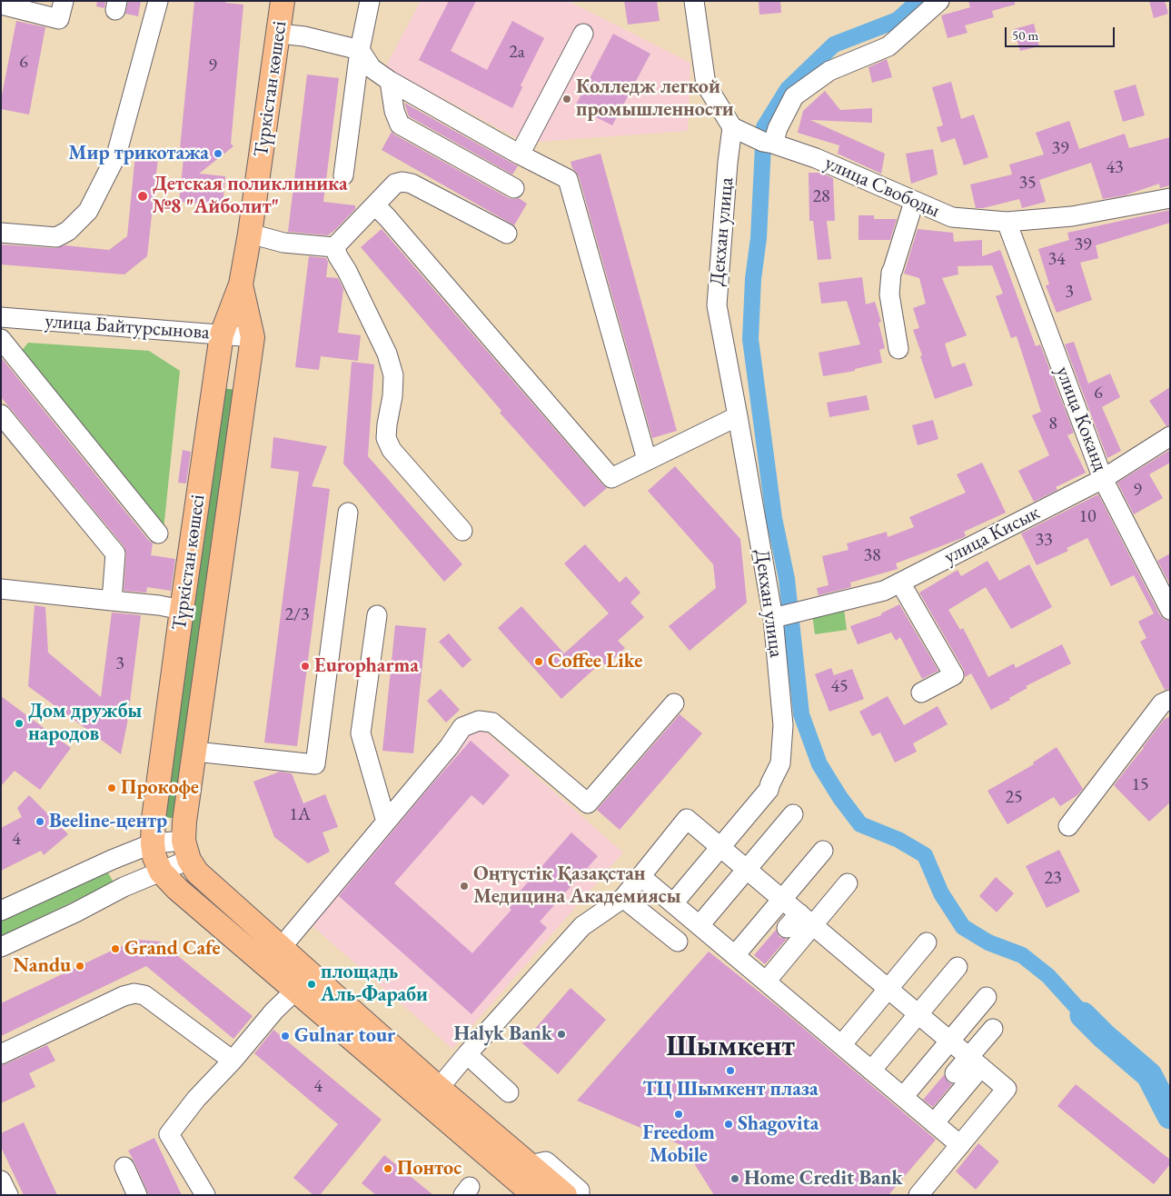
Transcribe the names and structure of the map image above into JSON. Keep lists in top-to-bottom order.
{
  "streets": {
    "main road": ["Түркістан көшесі"],
    "street": [
      "улица Свободы",
      "Декхан улица",
      "улица Байтурсынова",
      "улица Коканд",
      "улица Кисык"
    ]
  },
  "crossings": [
    ["Түркістан көшесі", "улица Байтурсынова"],
    ["улица Свободы", "Декхан улица"],
    ["улица Свободы", "улица Коканд"],
    ["Декхан улица", "улица Кисык"],
    ["улица Коканд", "улица Кисык"]
  ],
  "districts": ["Шымкент"],
  "places": [
    "Колледж легкой промышленности",
    "Мир трикотажа",
    "Детская поликлиника №8 \"Айболит\"",
    "Coffee Like",
    "Europharma",
    "Дом дружбы народов",
    "Прокофе",
    "Beeline-центр",
    "Оңтүстік Қазақстан Медицина Академиясы",
    "Grand Cafe",
    "Nandu",
    "площадь Аль-Фараби",
    "Halyk Bank",
    "Gulnar tour",
    "ТЦ Шымкент плаза",
    "Freedom Mobile",
    "Shagovita",
    "Понтос",
    "Home Credit Bank"
  ],
  "house_numbers": [
    "2а",
    "6",
    "9",
    "39",
    "43",
    "35",
    "28",
    "39",
    "34",
    "3",
    "6",
    "8",
    "9",
    "10",
    "33",
    "38",
    "2/3",
    "3",
    "45",
    "15",
    "25",
    "1А",
    "4",
    "23",
    "4"
  ],
  "scale_bar": "50 m"
}
